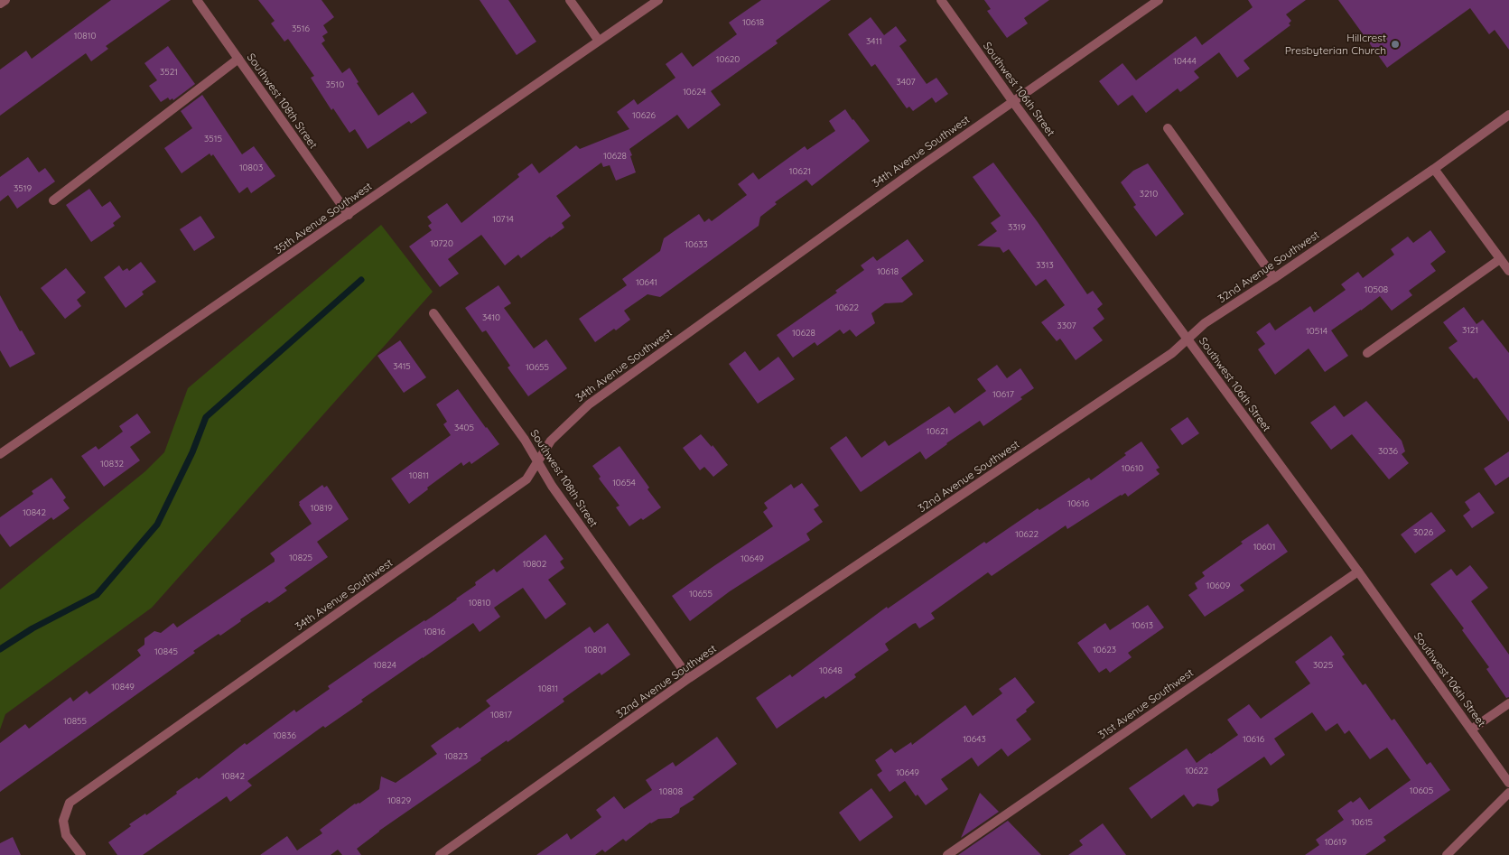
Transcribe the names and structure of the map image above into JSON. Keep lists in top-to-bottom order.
{
  "streets": {
    "street": [
      "Southwest 106th Street",
      "Southwest 108th Street",
      "34th Avenue Southwest",
      "35th Avenue Southwest",
      "32nd Avenue Southwest",
      "31st Avenue Southwest"
    ]
  },
  "crossings": [
    ["Southwest 106th Street", "34th Avenue Southwest"],
    ["Southwest 106th Street", "32nd Avenue Southwest"],
    ["Southwest 106th Street", "31st Avenue Southwest"],
    ["Southwest 108th Street", "34th Avenue Southwest"],
    ["Southwest 108th Street", "35th Avenue Southwest"],
    ["Southwest 108th Street", "32nd Avenue Southwest"]
  ],
  "places": ["Hillcrest Presbyterian Church"],
  "house_numbers": [
    "10618",
    "3516",
    "10810",
    "3411",
    "10620",
    "10444",
    "3521",
    "3407",
    "3510",
    "10624",
    "10626",
    "3515",
    "10628",
    "10803",
    "10621",
    "3519",
    "3210",
    "10714",
    "3319",
    "10720",
    "10633",
    "3313",
    "10618",
    "10641",
    "10508",
    "10622",
    "3410",
    "3307",
    "3121",
    "10514",
    "10628",
    "3415",
    "10655",
    "10617",
    "3405",
    "10621",
    "3036",
    "10832",
    "10610",
    "10811",
    "10654",
    "10616",
    "10819",
    "10842",
    "3026",
    "10622",
    "10601",
    "10825",
    "10649",
    "10802",
    "10609",
    "10655",
    "10810",
    "10613",
    "10816",
    "10801",
    "10623",
    "10845",
    "10824",
    "3025",
    "10648",
    "10849",
    "10811",
    "10817",
    "10855",
    "10836",
    "10643",
    "10616",
    "10823",
    "10622",
    "10649",
    "10842",
    "10605",
    "10808",
    "10829",
    "10615",
    "10619"
  ]
}
